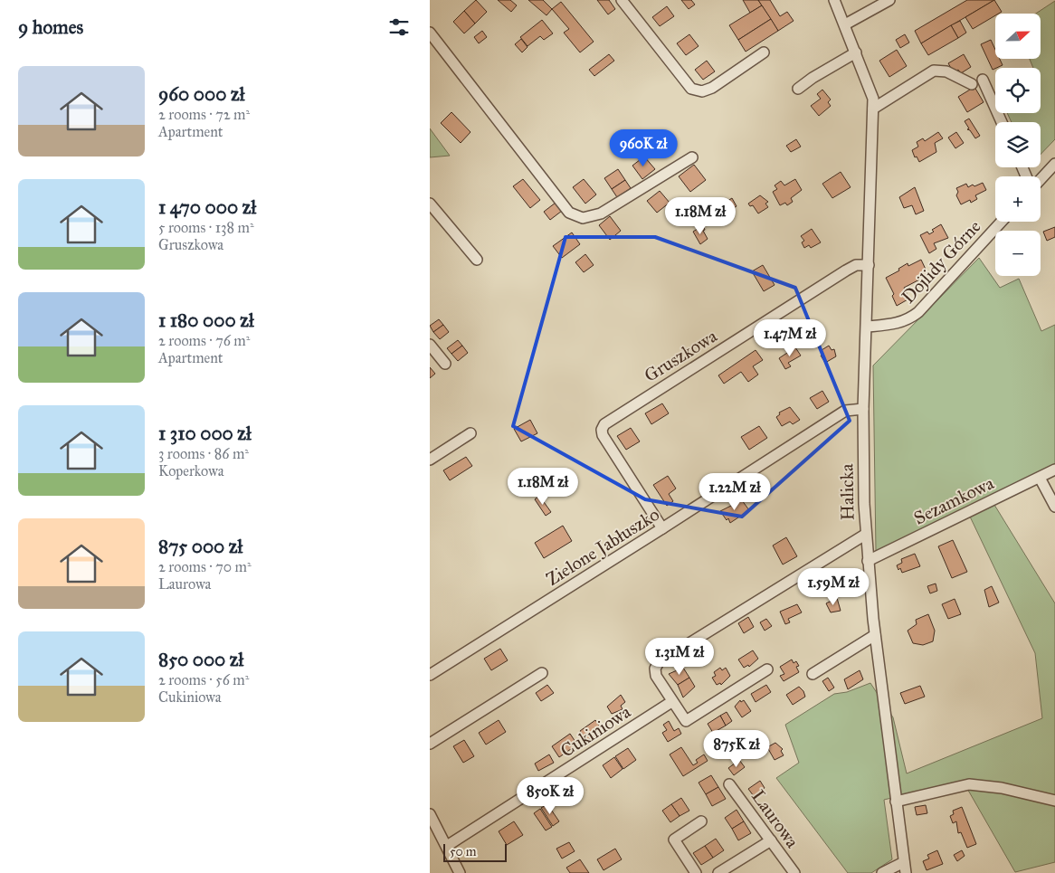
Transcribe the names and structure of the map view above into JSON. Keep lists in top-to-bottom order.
{
  "streets": {
    "street": [
      "Dojlidy Górne",
      "Gruszkowa",
      "Halicka",
      "Sezamkowa",
      "Zielone Jabłuszko",
      "Cukiniowa",
      "Laurowa"
    ]
  },
  "crossings": [
    ["Dojlidy Górne", "Halicka"],
    ["Gruszkowa", "Halicka"],
    ["Gruszkowa", "Zielone Jabłuszko"],
    ["Halicka", "Sezamkowa"],
    ["Halicka", "Zielone Jabłuszko"]
  ],
  "scale_bar": "50 m",
  "north": "right",
  "page": {
    "heading": "9 homes",
    "map_buttons": ["+", "−"],
    "list": [
      {
        "name": "960 000 zł",
        "note": "2 rooms · 72 m² · Apartment"
      },
      {
        "name": "1 470 000 zł",
        "note": "5 rooms · 138 m² · Gruszkowa"
      },
      {
        "name": "1 180 000 zł",
        "note": "2 rooms · 76 m² · Apartment"
      },
      {
        "name": "1 310 000 zł",
        "note": "3 rooms · 86 m² · Koperkowa"
      },
      {
        "name": "875 000 zł",
        "note": "2 rooms · 70 m² · Laurowa"
      },
      {
        "name": "850 000 zł",
        "note": "2 rooms · 56 m² · Cukiniowa"
      }
    ],
    "price": [
      "960K zł",
      "1.18M zł",
      "1.47M zł",
      "1.18M zł",
      "1.22M zł",
      "1.59M zł",
      "1.31M zł",
      "875K zł",
      "850K zł"
    ],
    "scale": "50 m"
  }
}
